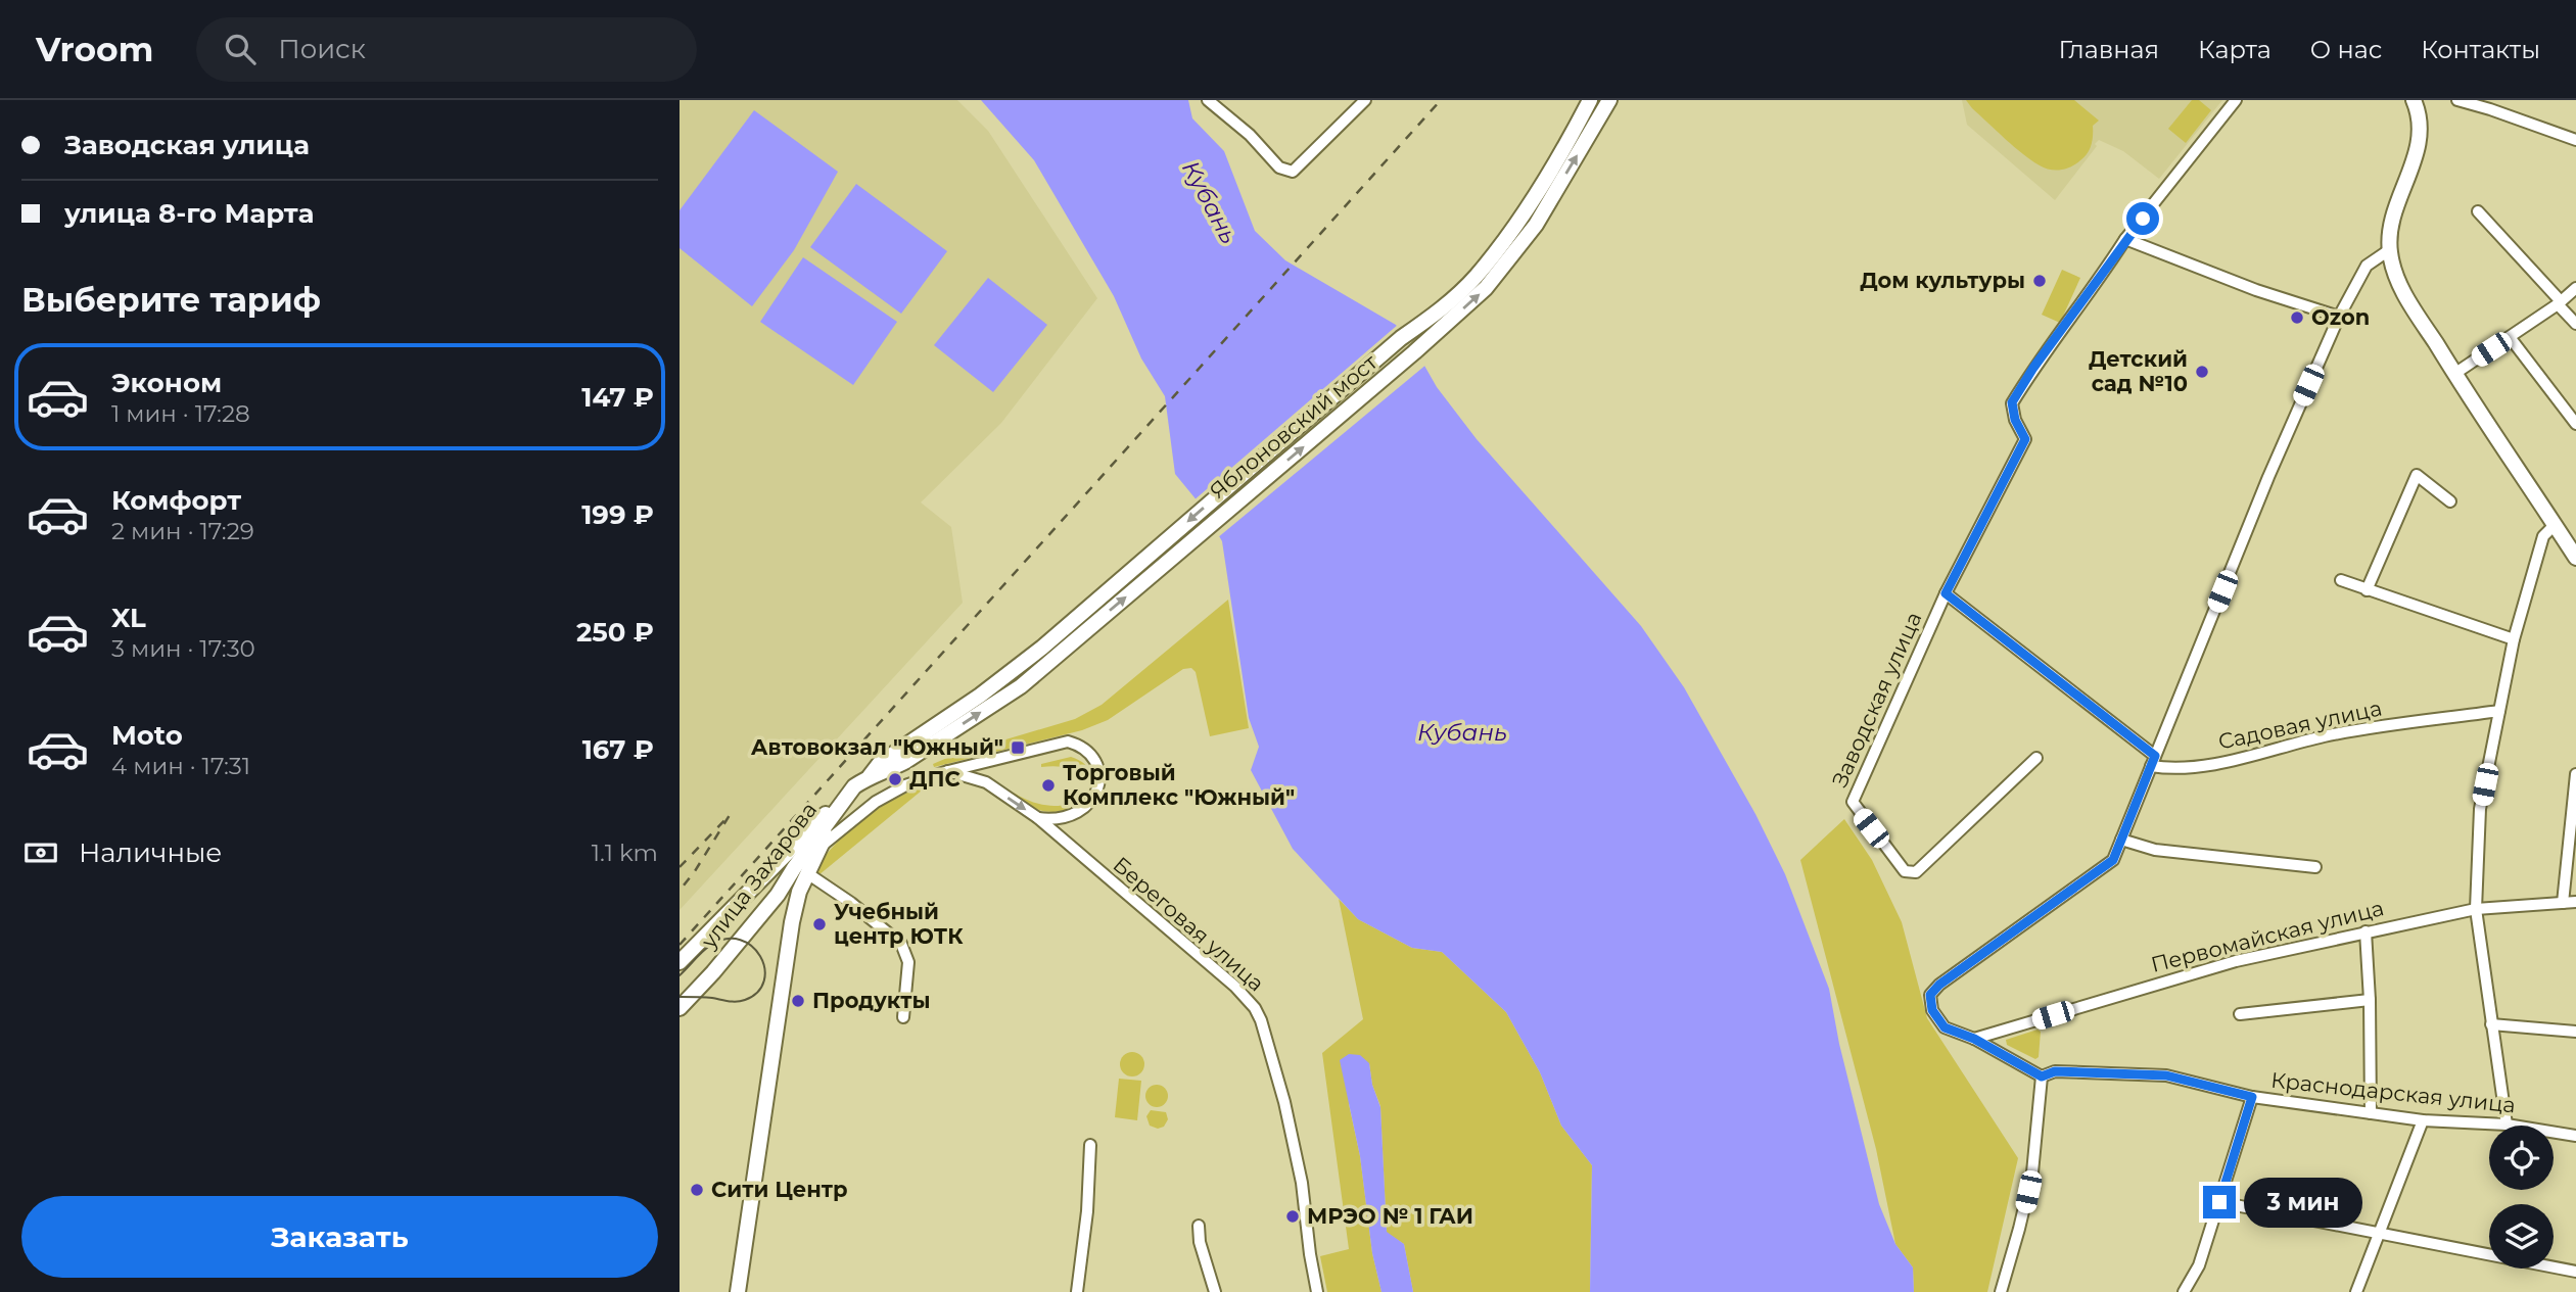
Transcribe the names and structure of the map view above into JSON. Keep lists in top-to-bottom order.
{
  "streets": {
    "main road": ["Яблоновский мост", "улица Захарова"],
    "street": [
      "Заводская улица",
      "Садовая улица",
      "Береговая улица",
      "Первомайская улица",
      "Краснодарская улица"
    ]
  },
  "crossings": [
    ["Яблоновский мост", "улица Захарова"]
  ],
  "water": ["Кубань"],
  "places": {
    "other": [
      "Дом культуры",
      "Ozon",
      "Детский сад №10",
      "ДПС",
      "Торговый Комплекс \"Южный\"",
      "Учебный центр ЮТК",
      "Продукты",
      "Сити Центр",
      "МРЭО № 1 ГАИ"
    ],
    "transit": ["Автовокзал \"Южный\""]
  },
  "page": {
    "header": "Vroom",
    "search": "Поиск",
    "nav": [
      "Главная",
      "Карта",
      "О нас",
      "Контакты"
    ],
    "banner": ["Заводская улица", "улица 8-го Марта"],
    "heading": "Выберите тариф",
    "list": [
      {
        "name": "Эконом",
        "note": "1 мин · 17:28",
        "value": "147 ₽"
      },
      {
        "name": "Комфорт",
        "note": "2 мин · 17:29",
        "value": "199 ₽"
      },
      {
        "name": "XL",
        "note": "3 мин · 17:30",
        "value": "250 ₽"
      },
      {
        "name": "Moto",
        "note": "4 мин · 17:31",
        "value": "167 ₽"
      }
    ],
    "pay": ["Наличные", "1.1 km"],
    "bubble": "3 мин",
    "buttons": "Заказать"
  }
}
